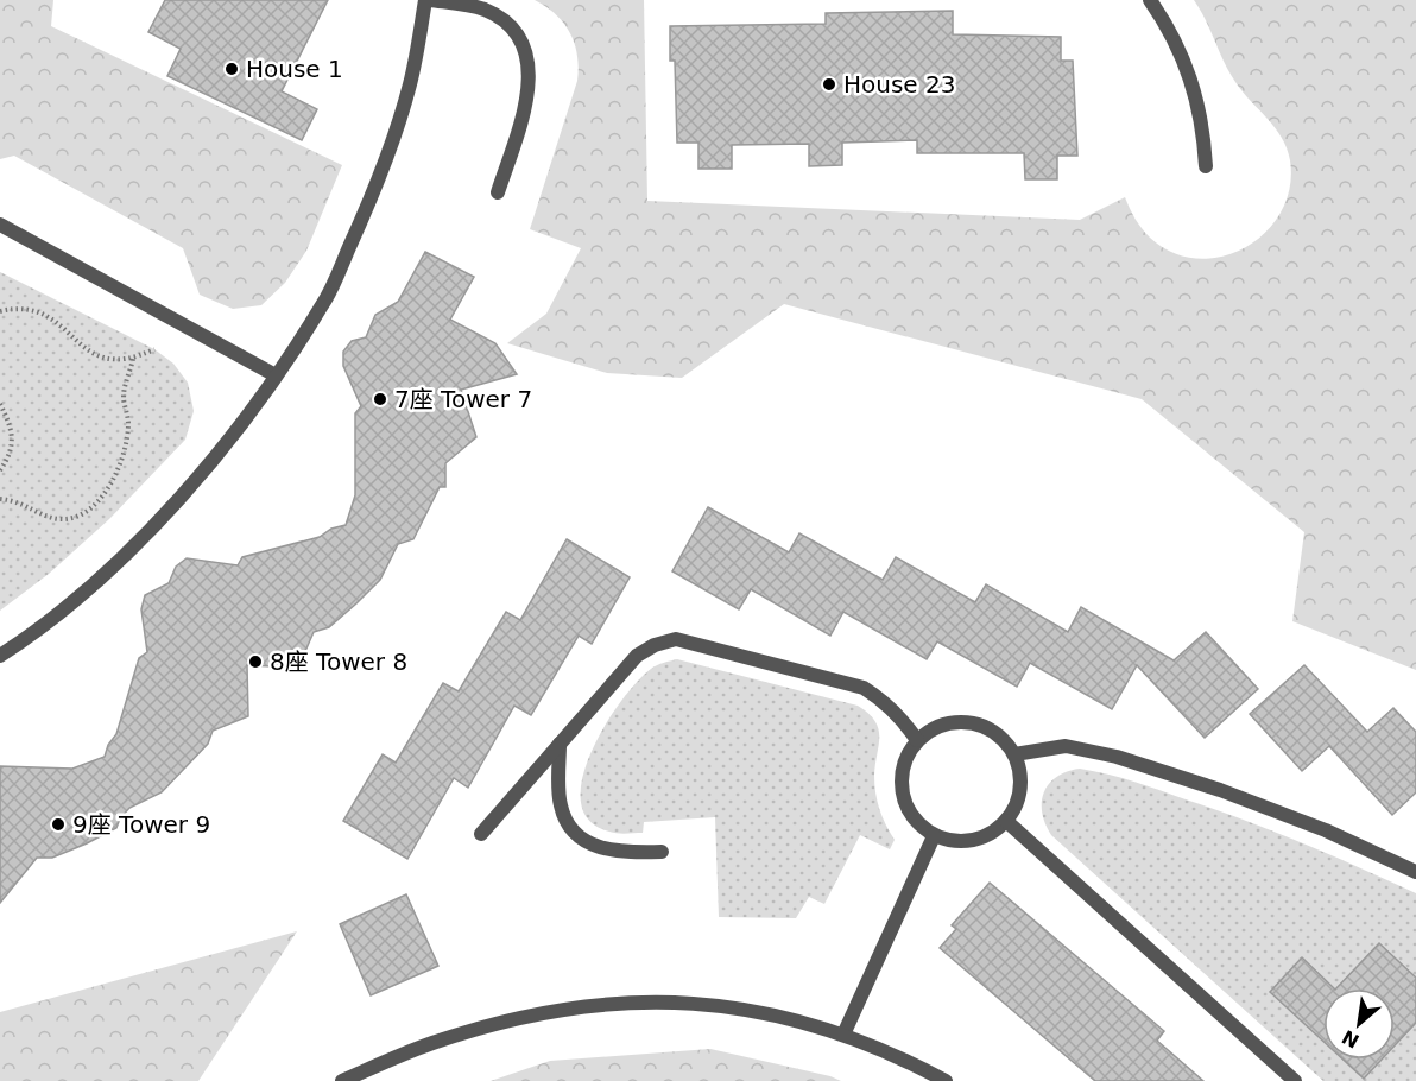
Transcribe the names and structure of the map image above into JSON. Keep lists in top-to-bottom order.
{
  "places": [
    "House 1",
    "House 23",
    "7座 Tower 7",
    "8座 Tower 8",
    "9座 Tower 9"
  ],
  "north": "bottom left"
}
